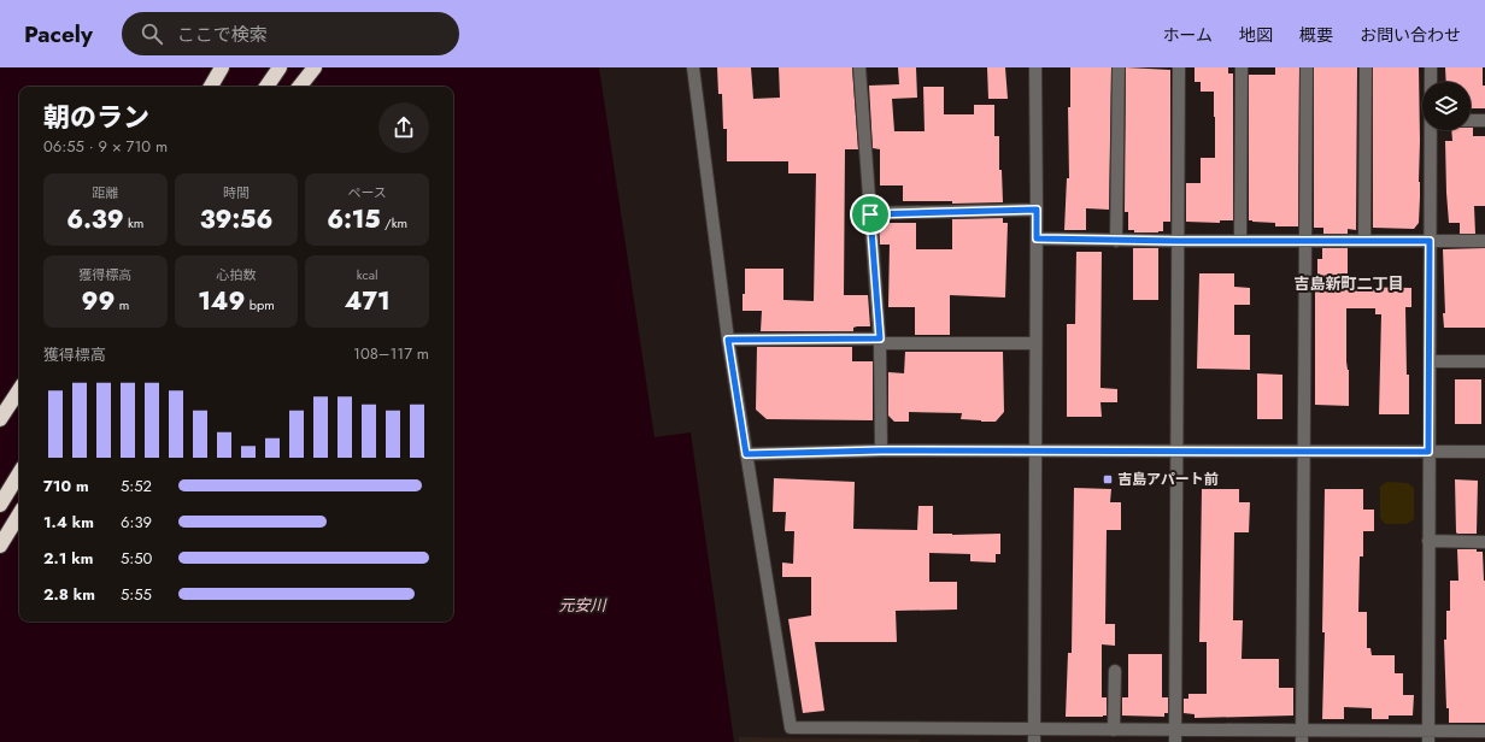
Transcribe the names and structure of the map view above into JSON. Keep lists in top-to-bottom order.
{
  "districts": ["吉島新町二丁目"],
  "water": ["元安川"],
  "places": {
    "transit": ["吉島アパート前"]
  },
  "page": {
    "header": "Pacely",
    "search": "ここで検索",
    "nav": [
      "ホーム",
      "地図",
      "概要",
      "お問い合わせ"
    ],
    "heading": ["朝のラン", "06:55 · 9 × 710 m"],
    "stats": [
      ["距離", "6.39 km"],
      ["時間", "39:56"],
      ["ペース", "6:15 /km"],
      ["獲得標高", "99 m"],
      ["心拍数", "149 bpm"],
      ["kcal", "471"]
    ],
    "chart": ["獲得標高", "108–117 m"],
    "list": [
      {
        "name": "710 m",
        "note": "5:52"
      },
      {
        "name": "1.4 km",
        "note": "6:39"
      },
      {
        "name": "2.1 km",
        "note": "5:50"
      },
      {
        "name": "2.8 km",
        "note": "5:55"
      }
    ]
  }
}
